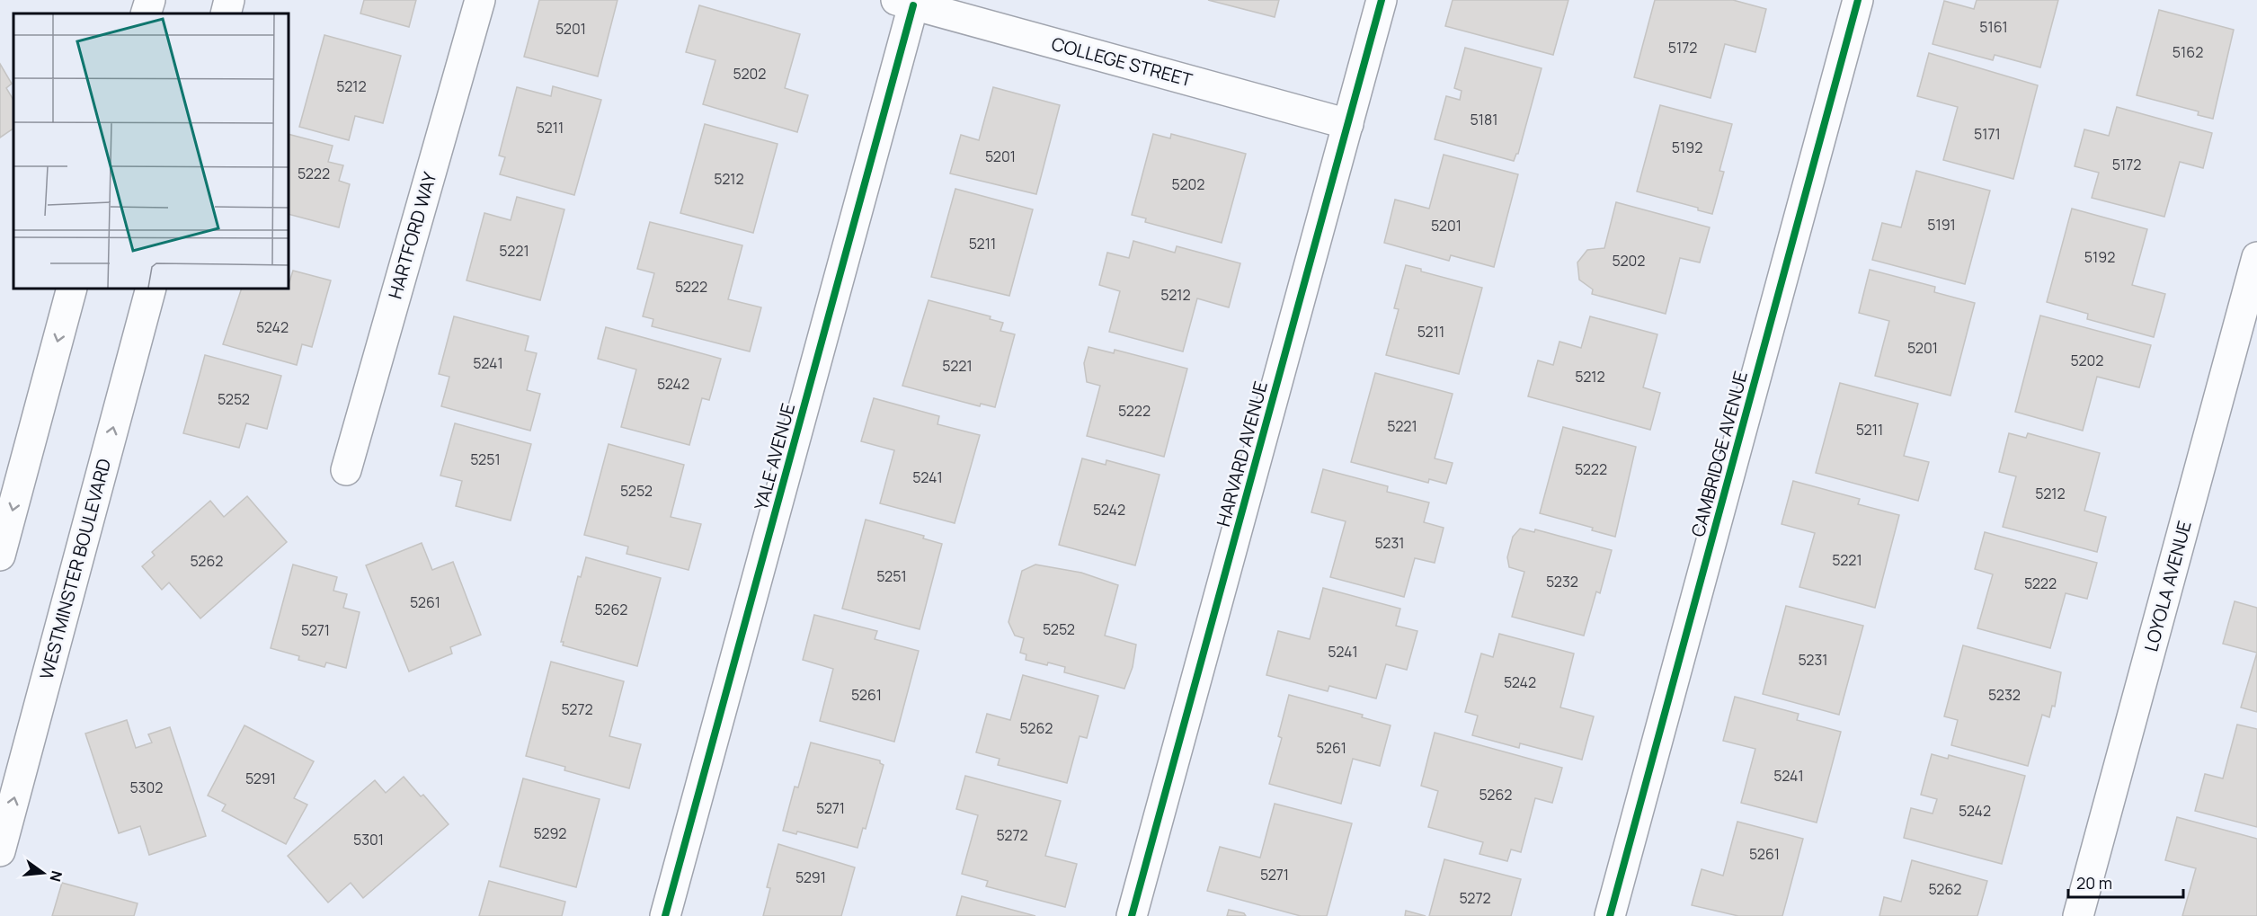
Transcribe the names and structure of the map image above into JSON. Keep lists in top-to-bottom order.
{
  "streets": {
    "street": [
      "COLLEGE STREET",
      "HARTFORD WAY",
      "HARVARD AVENUE",
      "CAMBRIDGE AVENUE",
      "YALE AVENUE",
      "WESTMINSTER BOULEVARD",
      "LOYOLA AVENUE"
    ]
  },
  "crossings": [
    ["COLLEGE STREET", "HARVARD AVENUE"],
    ["COLLEGE STREET", "YALE AVENUE"]
  ],
  "house_numbers": [
    "5161",
    "5201",
    "5172",
    "5162",
    "5202",
    "5212",
    "5181",
    "5211",
    "5171",
    "5192",
    "5201",
    "5172",
    "5222",
    "5212",
    "5202",
    "5191",
    "5201",
    "5211",
    "5221",
    "5192",
    "5202",
    "5222",
    "5212",
    "5242",
    "5211",
    "5201",
    "5202",
    "5241",
    "5221",
    "5212",
    "5242",
    "5252",
    "5222",
    "5221",
    "5211",
    "5251",
    "5222",
    "5241",
    "5252",
    "5212",
    "5242",
    "5231",
    "5221",
    "5262",
    "5251",
    "5232",
    "5222",
    "5261",
    "5262",
    "5252",
    "5271",
    "5241",
    "5231",
    "5242",
    "5261",
    "5232",
    "5272",
    "5262",
    "5261",
    "5241",
    "5291",
    "5302",
    "5262",
    "5271",
    "5242",
    "5292",
    "5272",
    "5301",
    "5261",
    "5271",
    "5291",
    "5262",
    "5272"
  ],
  "scale_bar": "20 m",
  "north": "right"
}
